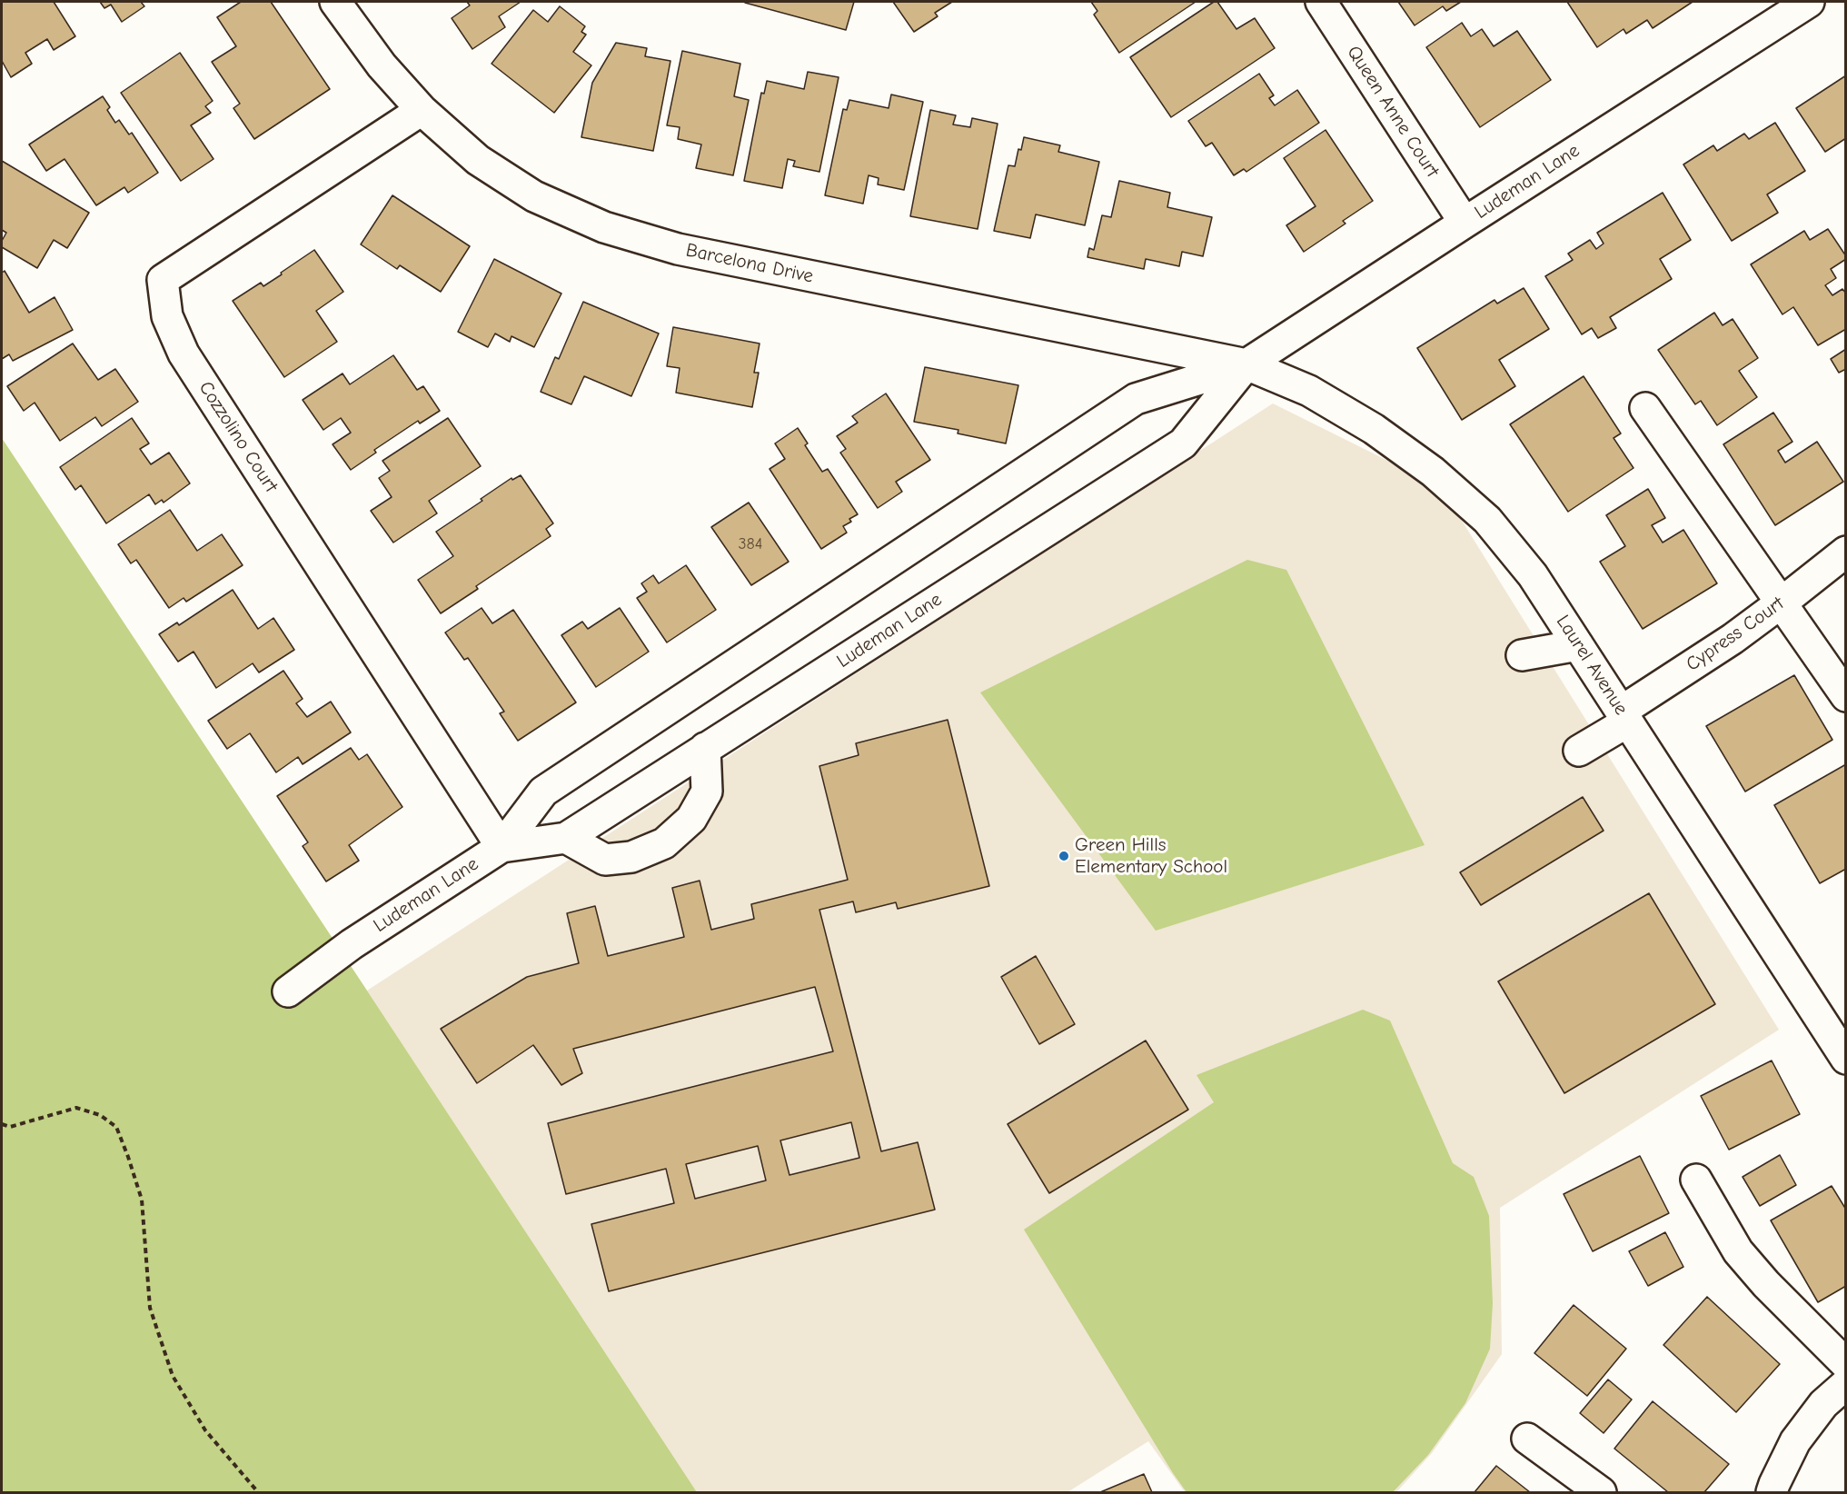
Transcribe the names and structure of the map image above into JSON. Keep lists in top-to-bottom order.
{
  "streets": {
    "street": [
      "Queen Anne Court",
      "Ludeman Lane",
      "Barcelona Drive",
      "Cozzolino Court",
      "Cypress Court",
      "Laurel Avenue"
    ]
  },
  "crossings": [
    ["Queen Anne Court", "Ludeman Lane"],
    ["Ludeman Lane", "Barcelona Drive"],
    ["Ludeman Lane", "Cozzolino Court"],
    ["Ludeman Lane", "Laurel Avenue"],
    ["Barcelona Drive", "Cozzolino Court"],
    ["Barcelona Drive", "Laurel Avenue"],
    ["Cypress Court", "Laurel Avenue"]
  ],
  "places": ["Green Hills Elementary School"],
  "house_numbers": ["384"]
}
